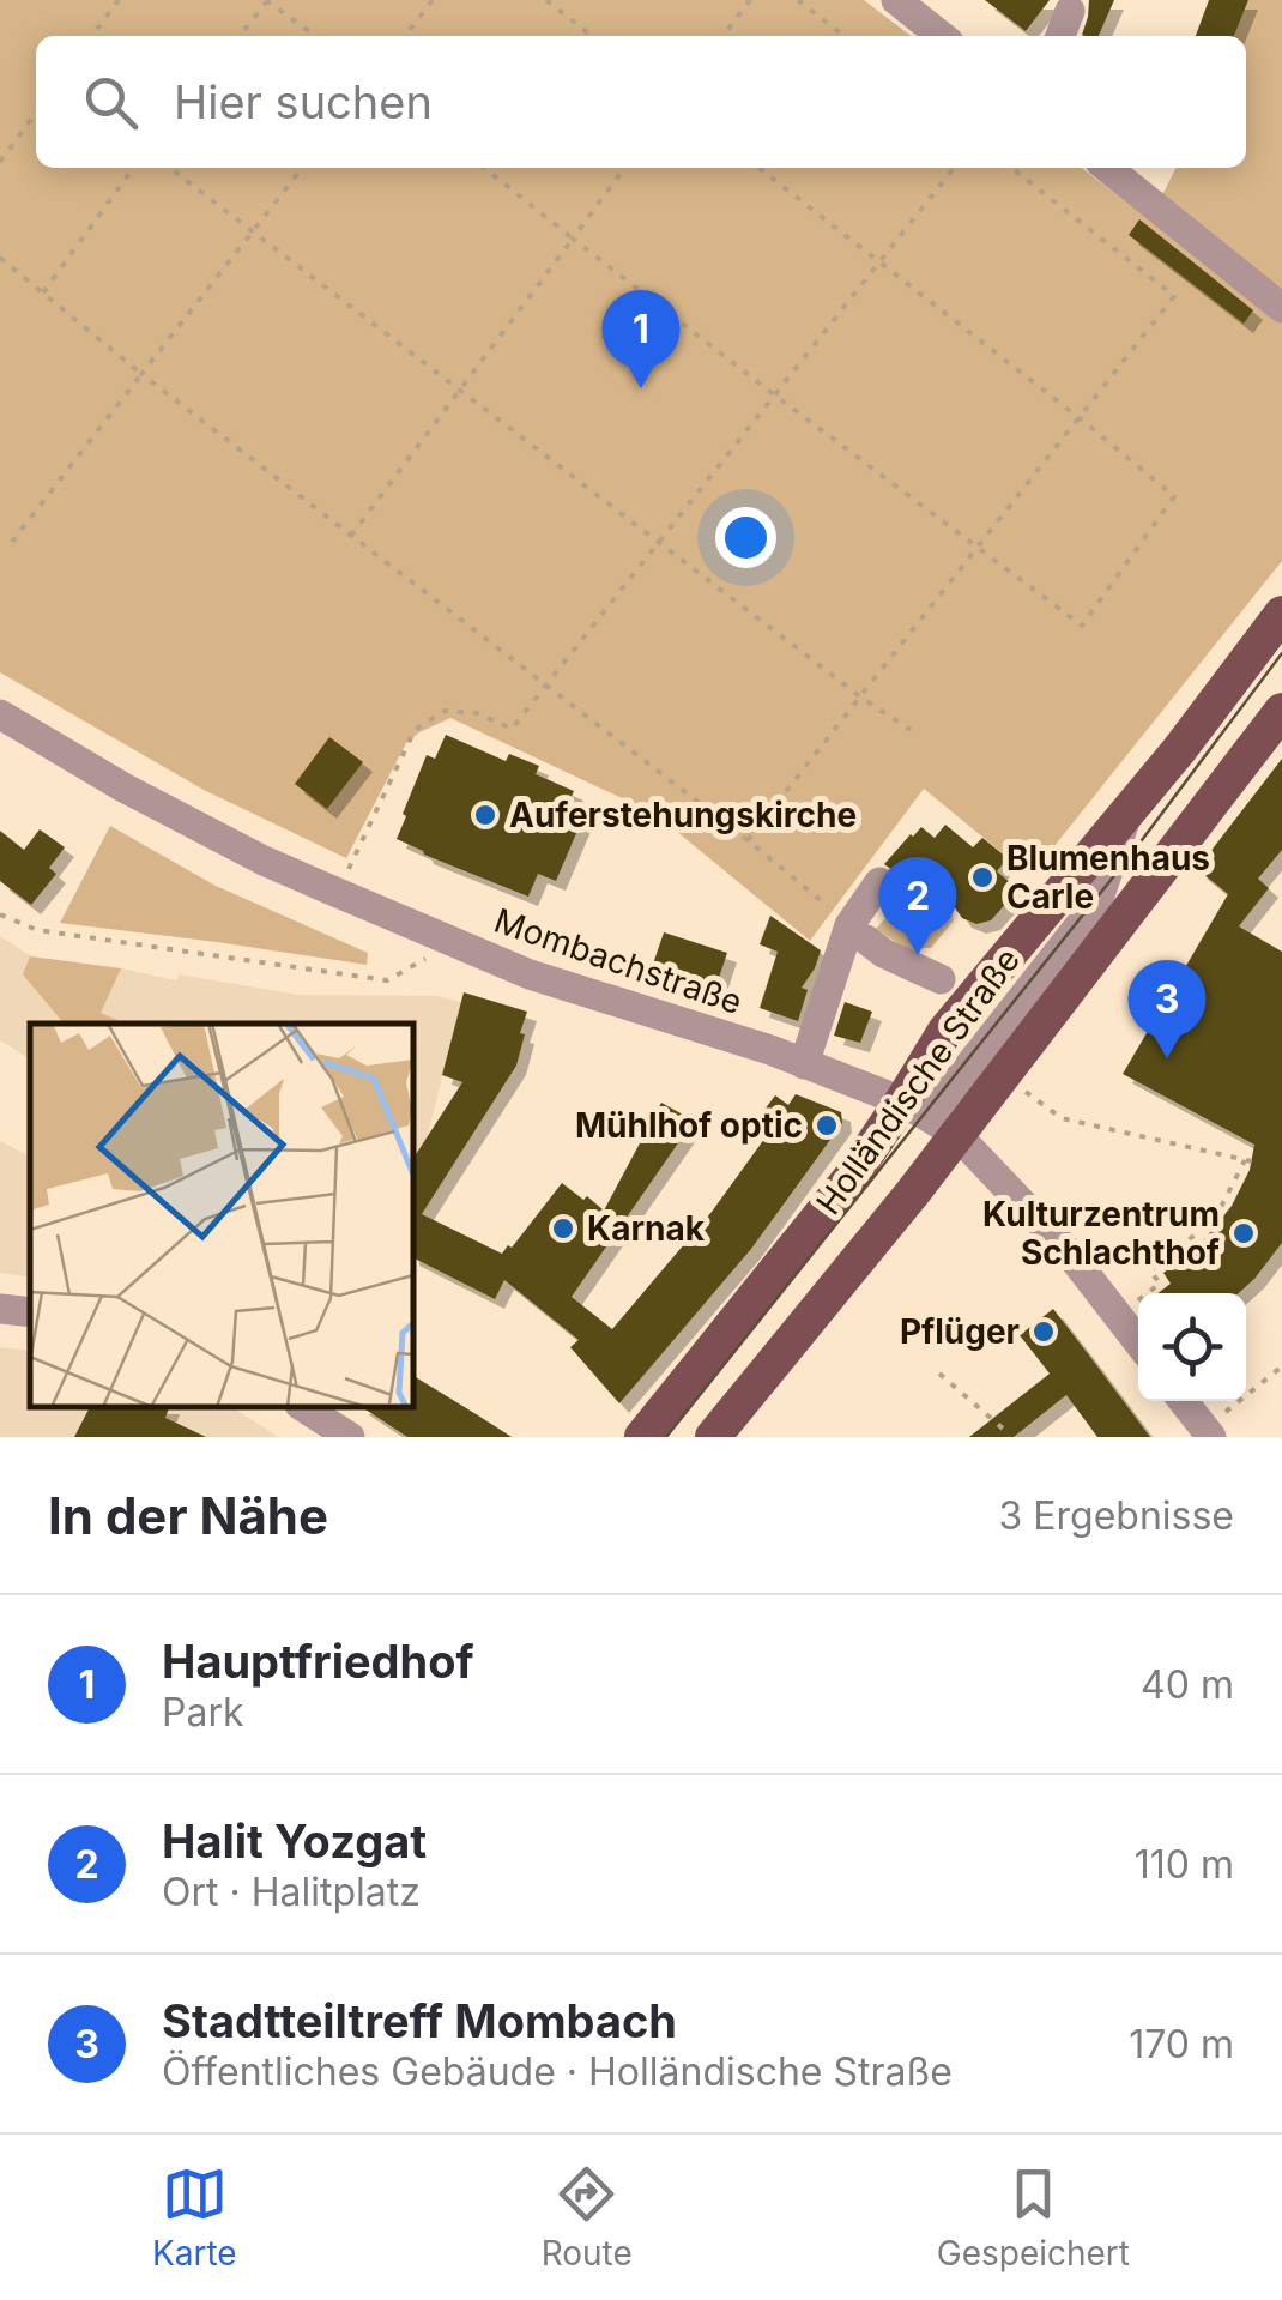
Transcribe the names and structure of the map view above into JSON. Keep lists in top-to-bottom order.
{
  "streets": {
    "main road": ["Holländische Straße"],
    "street": ["Mombachstraße"]
  },
  "crossings": [
    ["Mombachstraße", "Holländische Straße"]
  ],
  "places": [
    "Auferstehungskirche",
    "Blumenhaus Carle",
    "Mühlhof optic",
    "Karnak",
    "Kulturzentrum Schlachthof",
    "Pflüger"
  ],
  "page": {
    "search": "Hier suchen",
    "pins": ["1", "2", "3"],
    "heading": ["In der Nähe", "3 Ergebnisse"],
    "list": [
      {
        "mark": "1",
        "name": "Hauptfriedhof",
        "note": "Park",
        "value": "40 m"
      },
      {
        "mark": "2",
        "name": "Halit Yozgat",
        "note": "Ort · Halitplatz",
        "value": "110 m"
      },
      {
        "mark": "3",
        "name": "Stadtteiltreff Mombach",
        "note": "Öffentliches Gebäude · Holländische Straße",
        "value": "170 m"
      }
    ],
    "nav": ["Karte", "Route", "Gespeichert"]
  }
}
